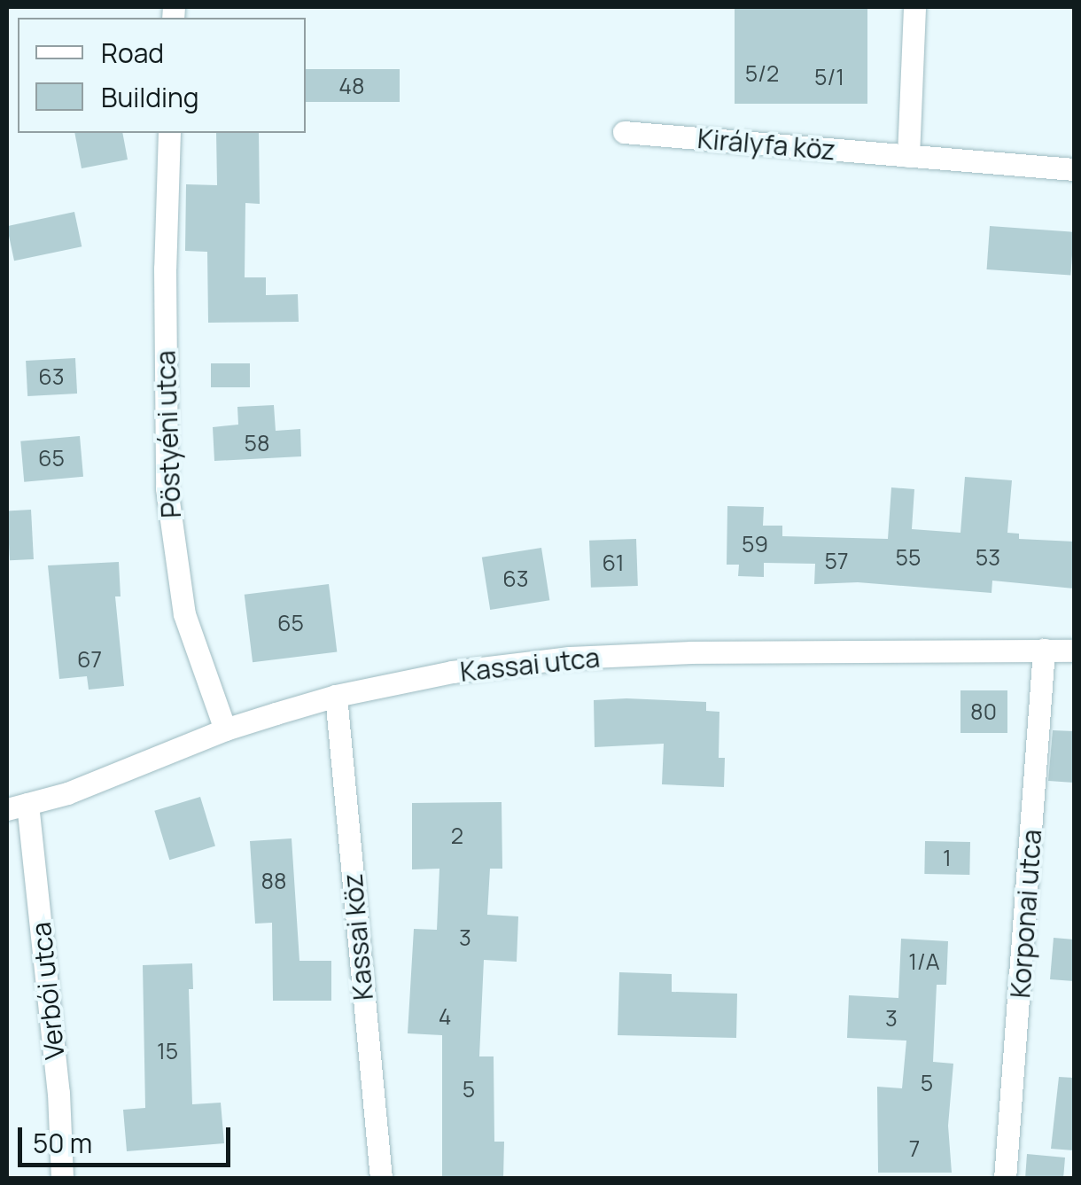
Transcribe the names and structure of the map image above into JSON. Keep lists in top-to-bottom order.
{
  "streets": {
    "street": [
      "Királyfa köz",
      "Pöstyéni utca",
      "Kassai utca",
      "Korponai utca",
      "Kassai köz",
      "Verbói utca"
    ]
  },
  "crossings": [
    ["Pöstyéni utca", "Kassai utca"],
    ["Kassai utca", "Korponai utca"],
    ["Kassai utca", "Kassai köz"],
    ["Kassai utca", "Verbói utca"]
  ],
  "house_numbers": [
    "5/2",
    "5/1",
    "48",
    "63",
    "58",
    "65",
    "59",
    "55",
    "53",
    "57",
    "61",
    "63",
    "65",
    "67",
    "80",
    "2",
    "1",
    "88",
    "3",
    "1/A",
    "4",
    "3",
    "15",
    "5",
    "5",
    "7"
  ],
  "legend": ["Road", "Building"],
  "scale_bar": "50 m"
}
